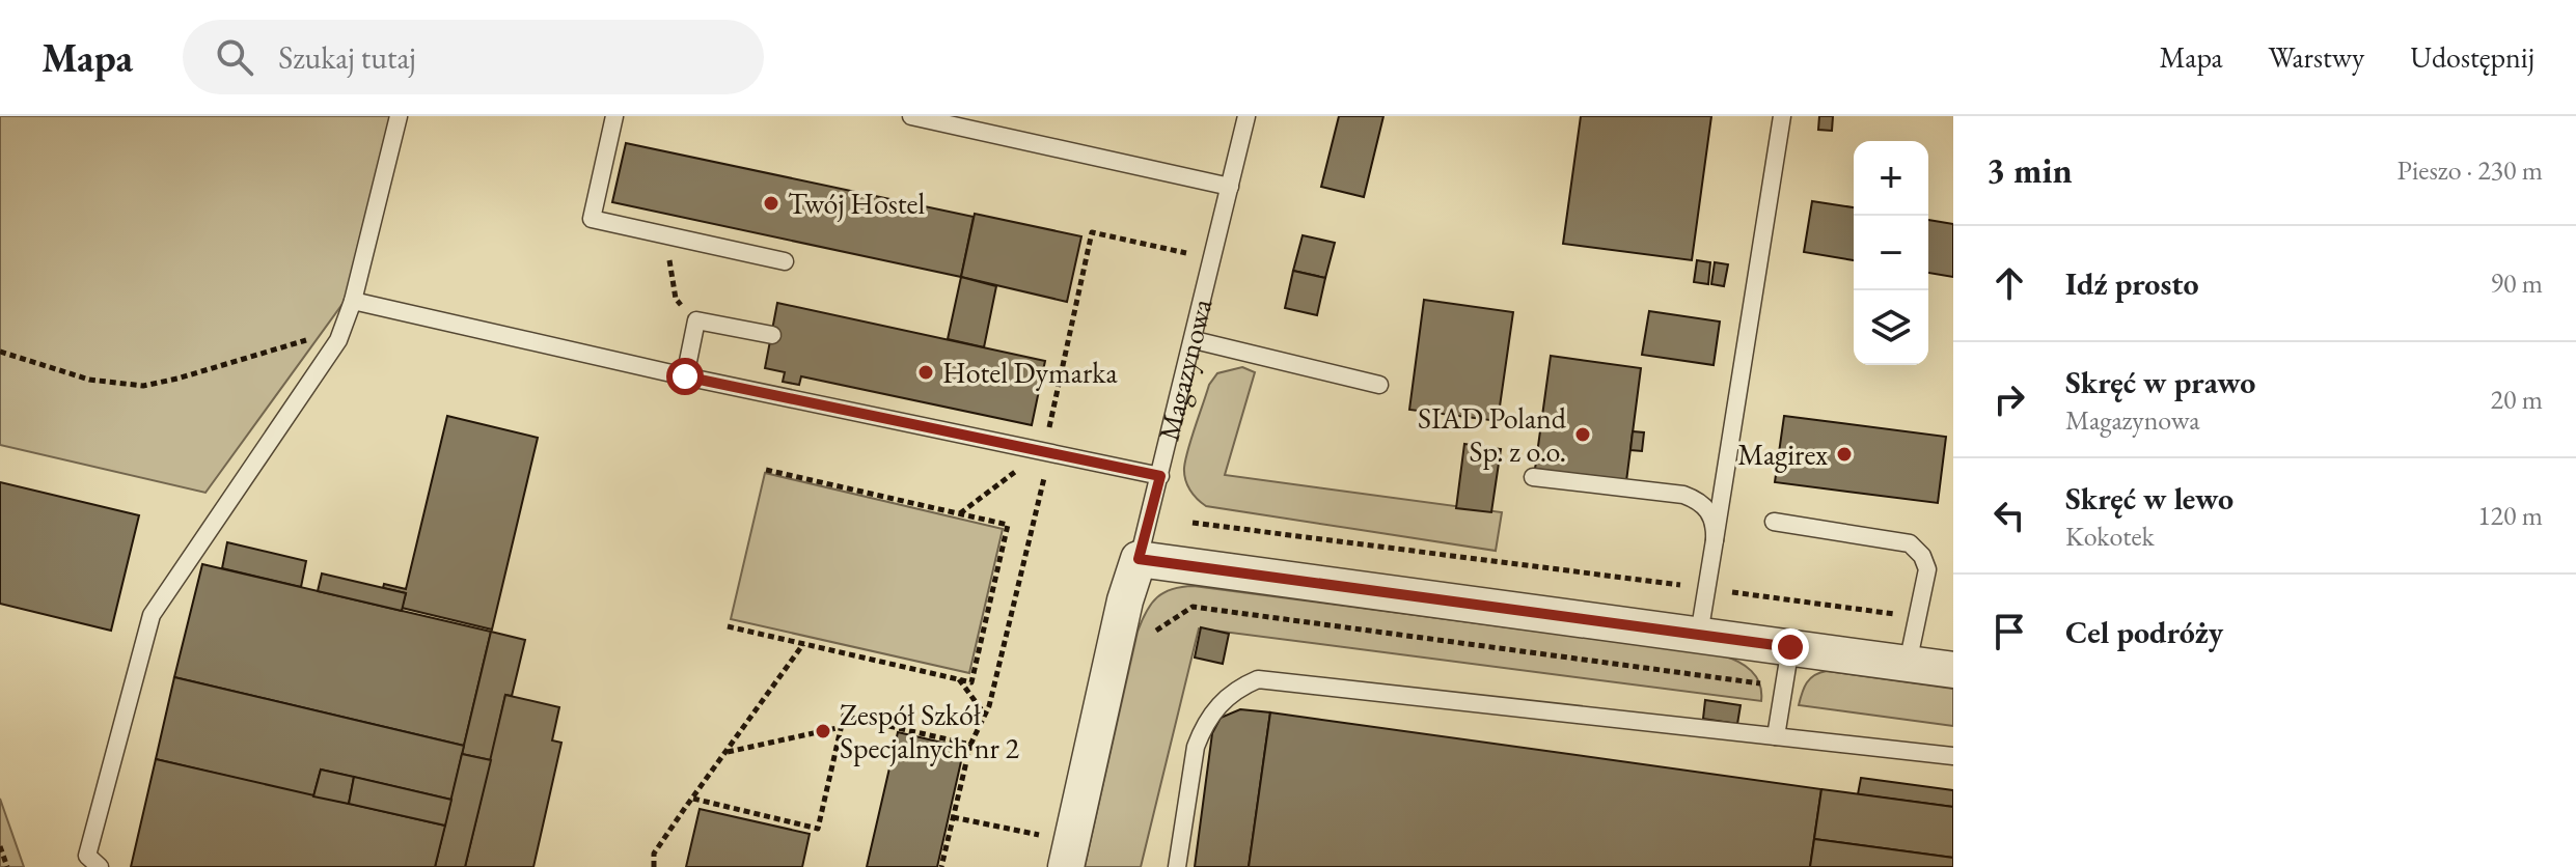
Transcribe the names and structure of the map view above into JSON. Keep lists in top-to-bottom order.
{
  "streets": {
    "street": ["Magazynowa"]
  },
  "places": [
    "Twój Hostel",
    "Hotel Dymarka",
    "SIAD Poland Sp. z o.o.",
    "Magirex",
    "Zespół Szkół Specjalnych nr 2"
  ],
  "page": {
    "header": "Mapa",
    "search": "Szukaj tutaj",
    "nav": ["Mapa", "Warstwy", "Udostępnij"],
    "heading": ["3 min", "Pieszo · 230 m"],
    "map_buttons": ["+", "−"],
    "list": [
      ["Idź prosto", "90 m"],
      ["Skręć w prawo", "Magazynowa", "20 m"],
      ["Skręć w lewo", "Kokotek", "120 m"],
      "Cel podróży"
    ]
  }
}
